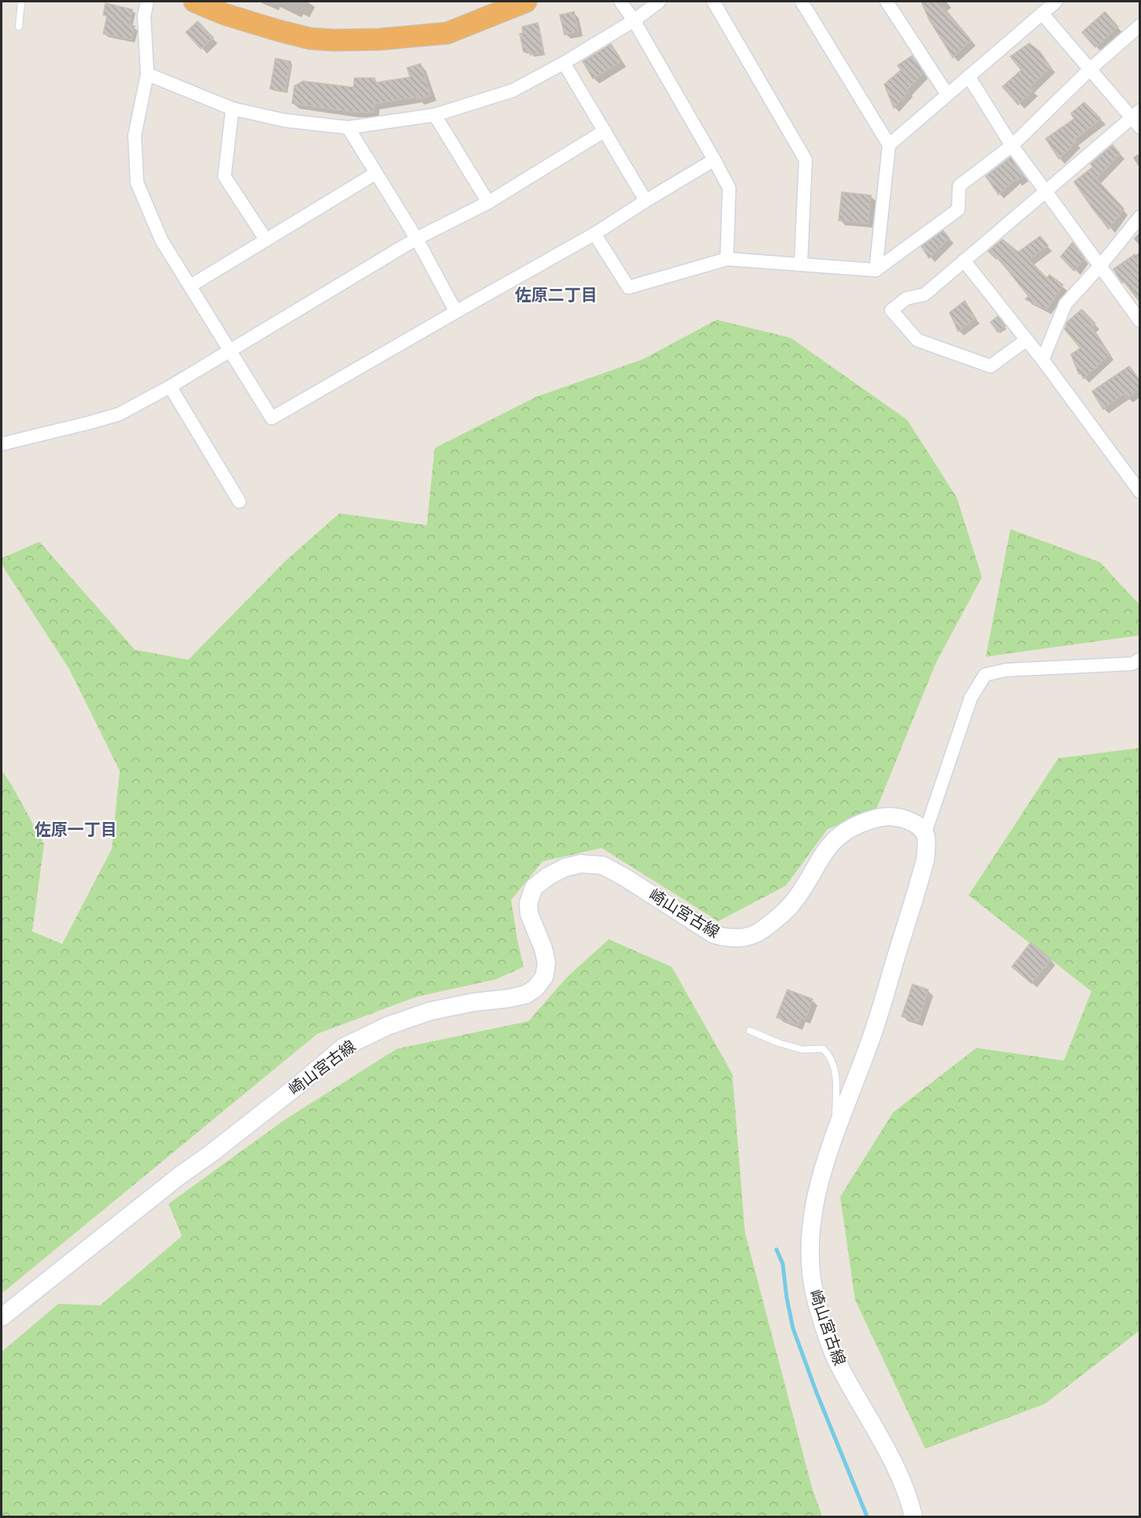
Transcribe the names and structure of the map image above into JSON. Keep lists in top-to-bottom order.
{
  "streets": {
    "main road": ["崎山宮古線"]
  },
  "districts": ["佐原二丁目", "佐原一丁目"]
}
